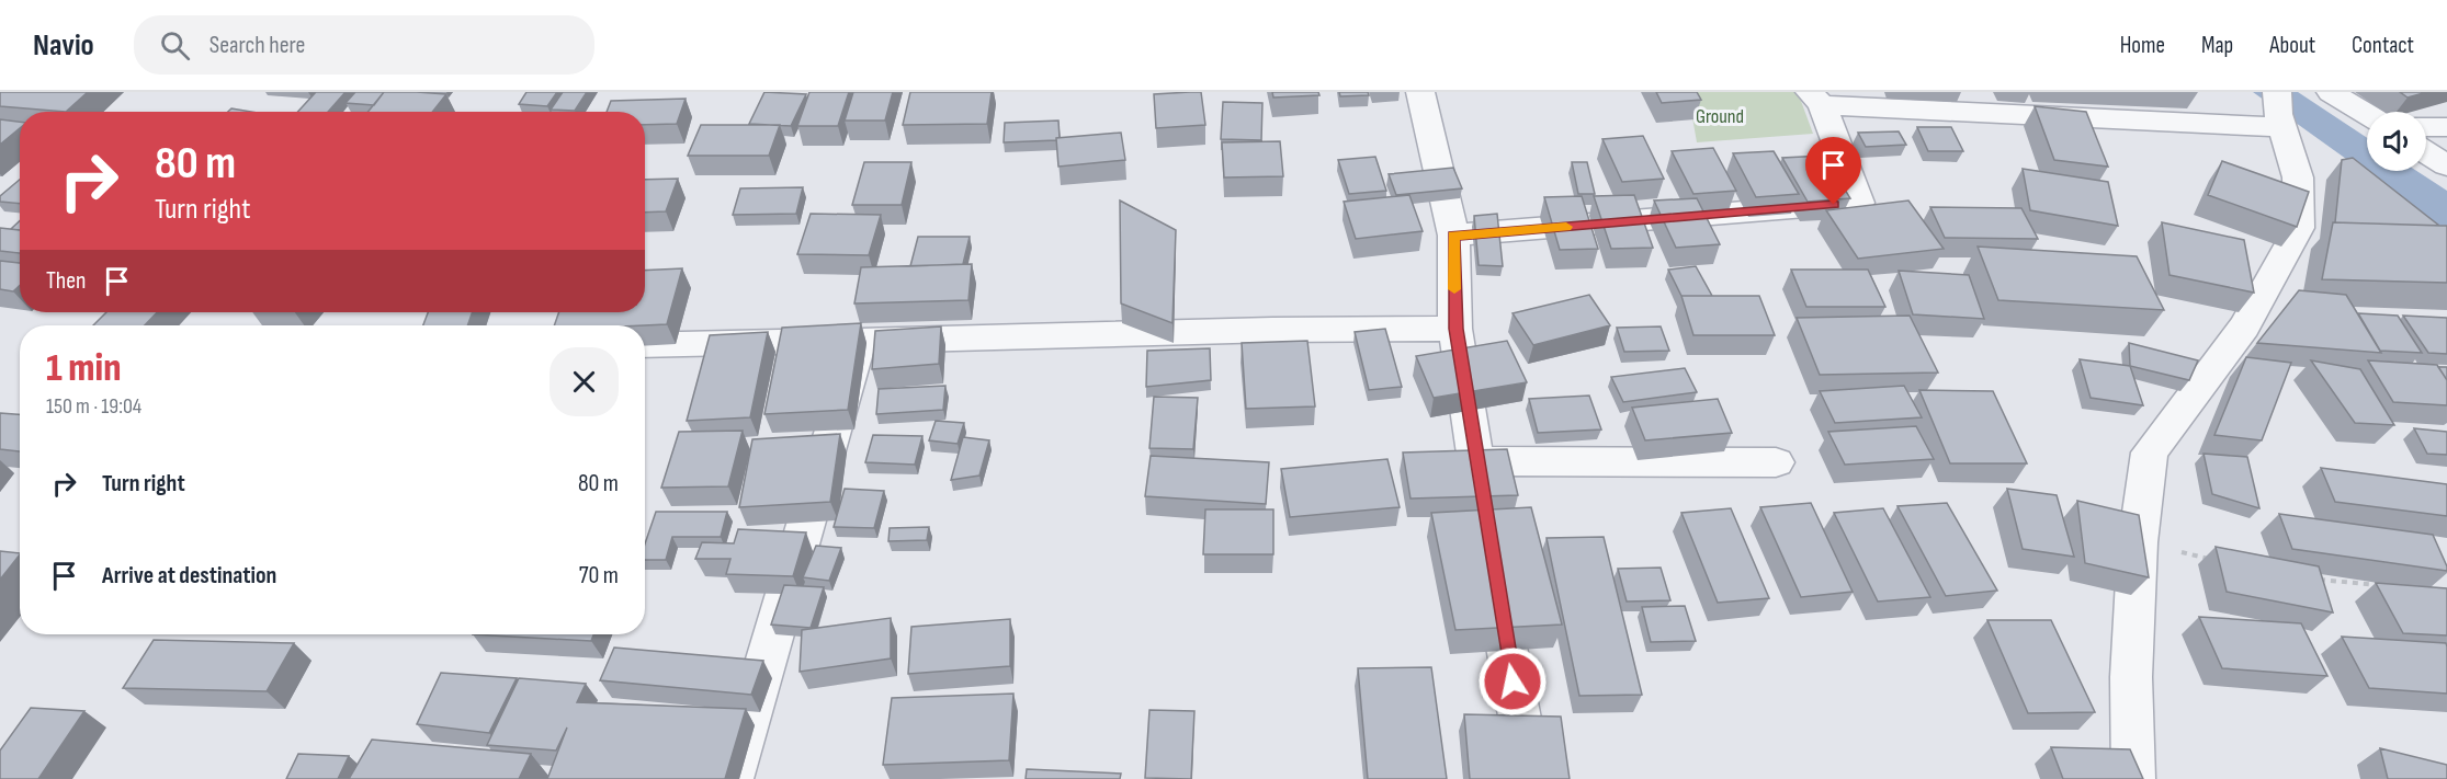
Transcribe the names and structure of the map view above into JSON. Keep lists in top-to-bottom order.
{
  "parks": ["Ground"],
  "page": {
    "header": "Navio",
    "search": "Search here",
    "nav": [
      "Home",
      "Map",
      "About",
      "Contact"
    ],
    "turn": ["80 m", "Turn right"],
    "then": "Then",
    "heading": ["1 min", "150 m · 19:04"],
    "list": [
      {
        "name": "Turn right",
        "value": "80 m"
      },
      {
        "name": "Arrive at destination",
        "value": "70 m"
      }
    ]
  }
}
